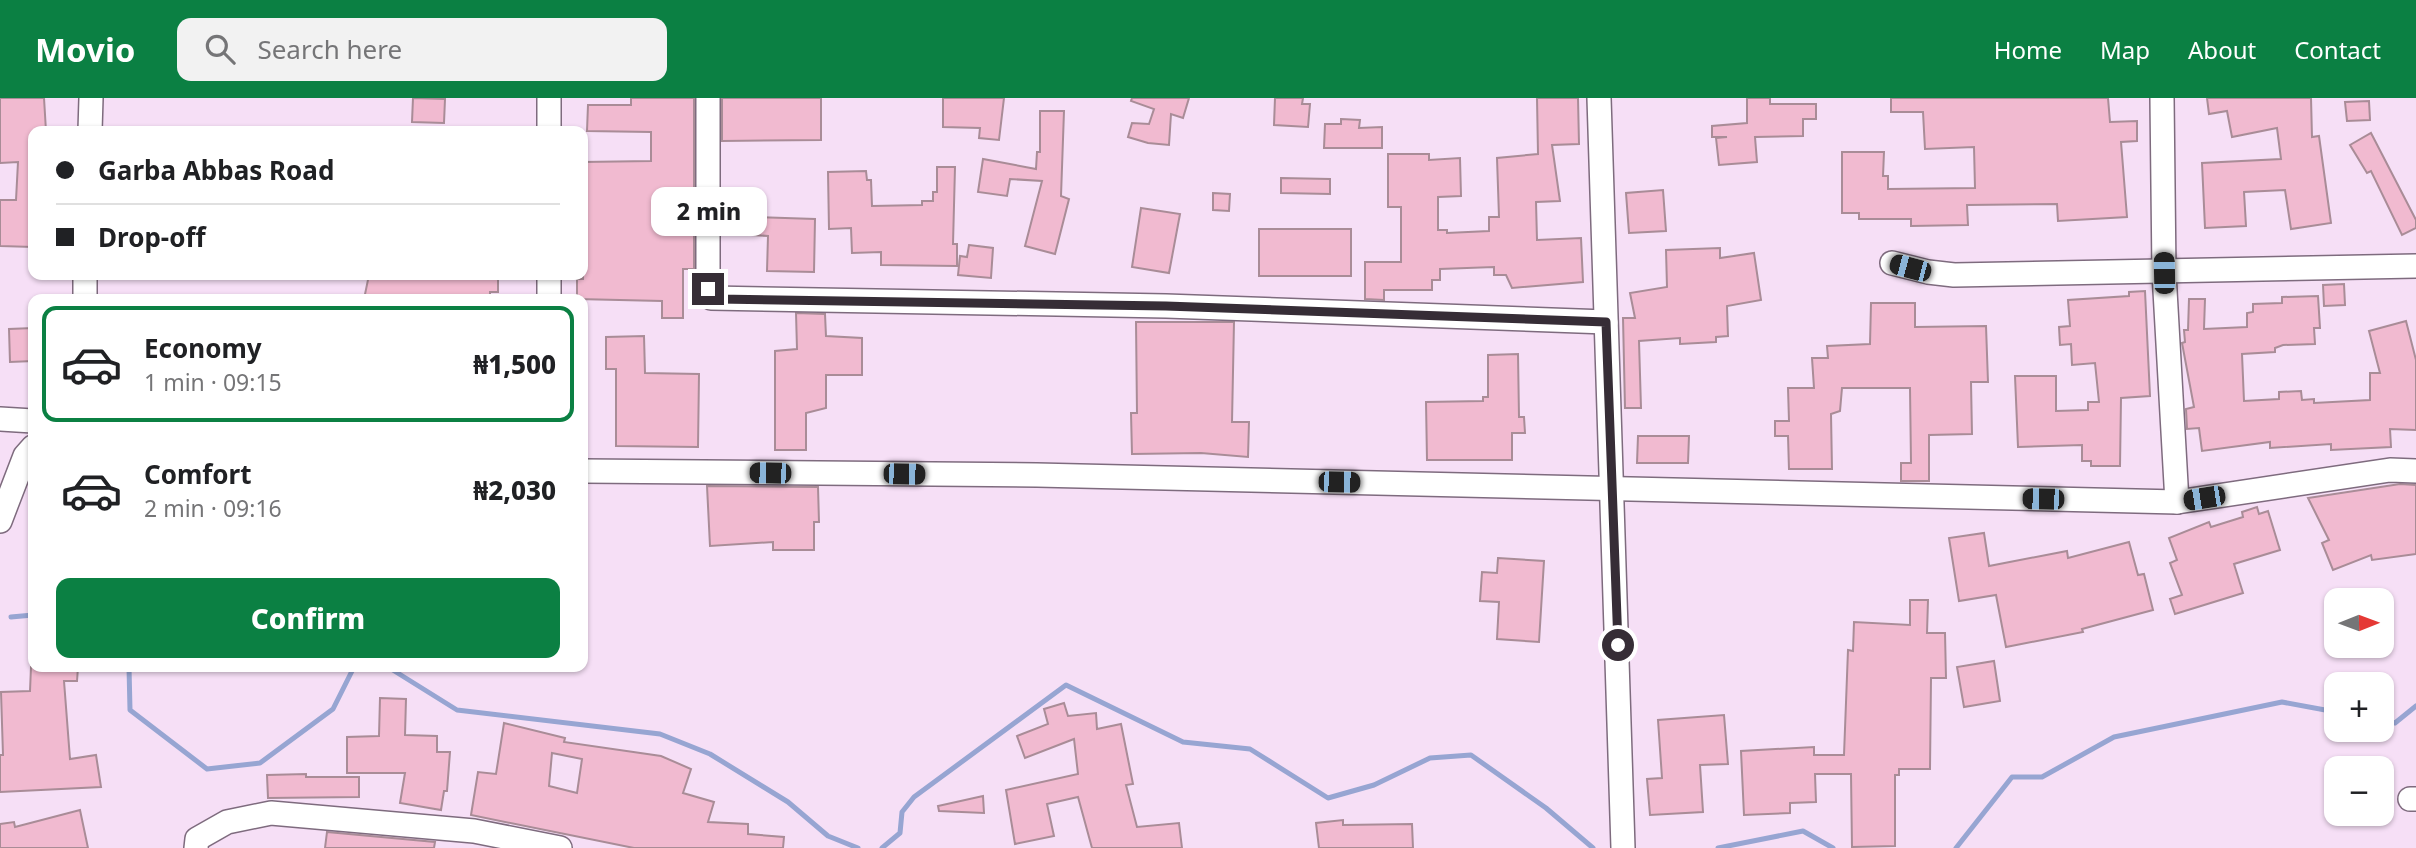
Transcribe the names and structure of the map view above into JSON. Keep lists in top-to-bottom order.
{
  "north": "right",
  "page": {
    "header": "Movio",
    "search": "Search here",
    "nav": [
      "Home",
      "Map",
      "About",
      "Contact"
    ],
    "banner": ["Garba Abbas Road", "Drop-off"],
    "bubble": "2 min",
    "list": [
      {
        "name": "Economy",
        "note": "1 min · 09:15",
        "value": "₦1,500"
      },
      {
        "name": "Comfort",
        "note": "2 min · 09:16",
        "value": "₦2,030"
      }
    ],
    "buttons": "Confirm",
    "map_buttons": ["+", "−"]
  }
}
